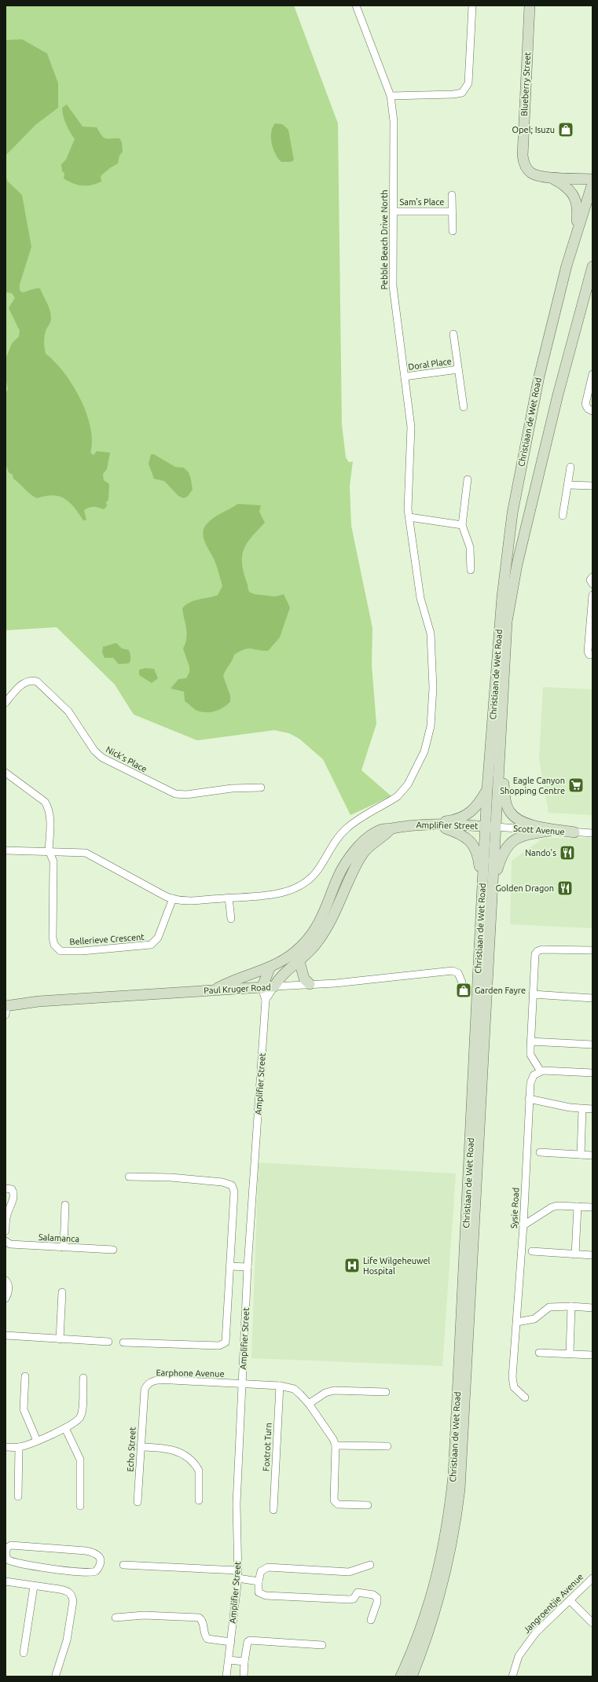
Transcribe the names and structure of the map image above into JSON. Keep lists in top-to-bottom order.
{
  "streets": {
    "main road": [
      "Blueberry Street",
      "Christiaan de Wet Road",
      "Amplifier Street",
      "Paul Kruger Road"
    ],
    "street": [
      "Sam’s Place",
      "Pebble Beach Drive North",
      "Doral Place",
      "Nick’s Place",
      "Scott Avenue",
      "Bellerieve Crescent",
      "Sysie Road",
      "Salamanca",
      "Earphone Avenue",
      "Foxtrot Turn",
      "Echo Street",
      "Jangroentjie Avenue"
    ]
  },
  "crossings": [
    ["Sam’s Place", "Pebble Beach Drive North"],
    ["Pebble Beach Drive North", "Doral Place"],
    ["Pebble Beach Drive North", "Bellerieve Crescent"],
    ["Christiaan de Wet Road", "Amplifier Street"],
    ["Christiaan de Wet Road", "Scott Avenue"],
    ["Amplifier Street", "Scott Avenue"],
    ["Amplifier Street", "Paul Kruger Road"],
    ["Amplifier Street", "Earphone Avenue"],
    ["Earphone Avenue", "Foxtrot Turn"],
    ["Earphone Avenue", "Echo Street"]
  ],
  "places": {
    "shop": ["Opel; Isuzu", "Garden Fayre"],
    "supermarket": ["Eagle Canyon Shopping Centre"],
    "restaurant": ["Nando's", "Golden Dragon"],
    "hospital": ["Life Wilgeheuwel Hospital"]
  }
}
